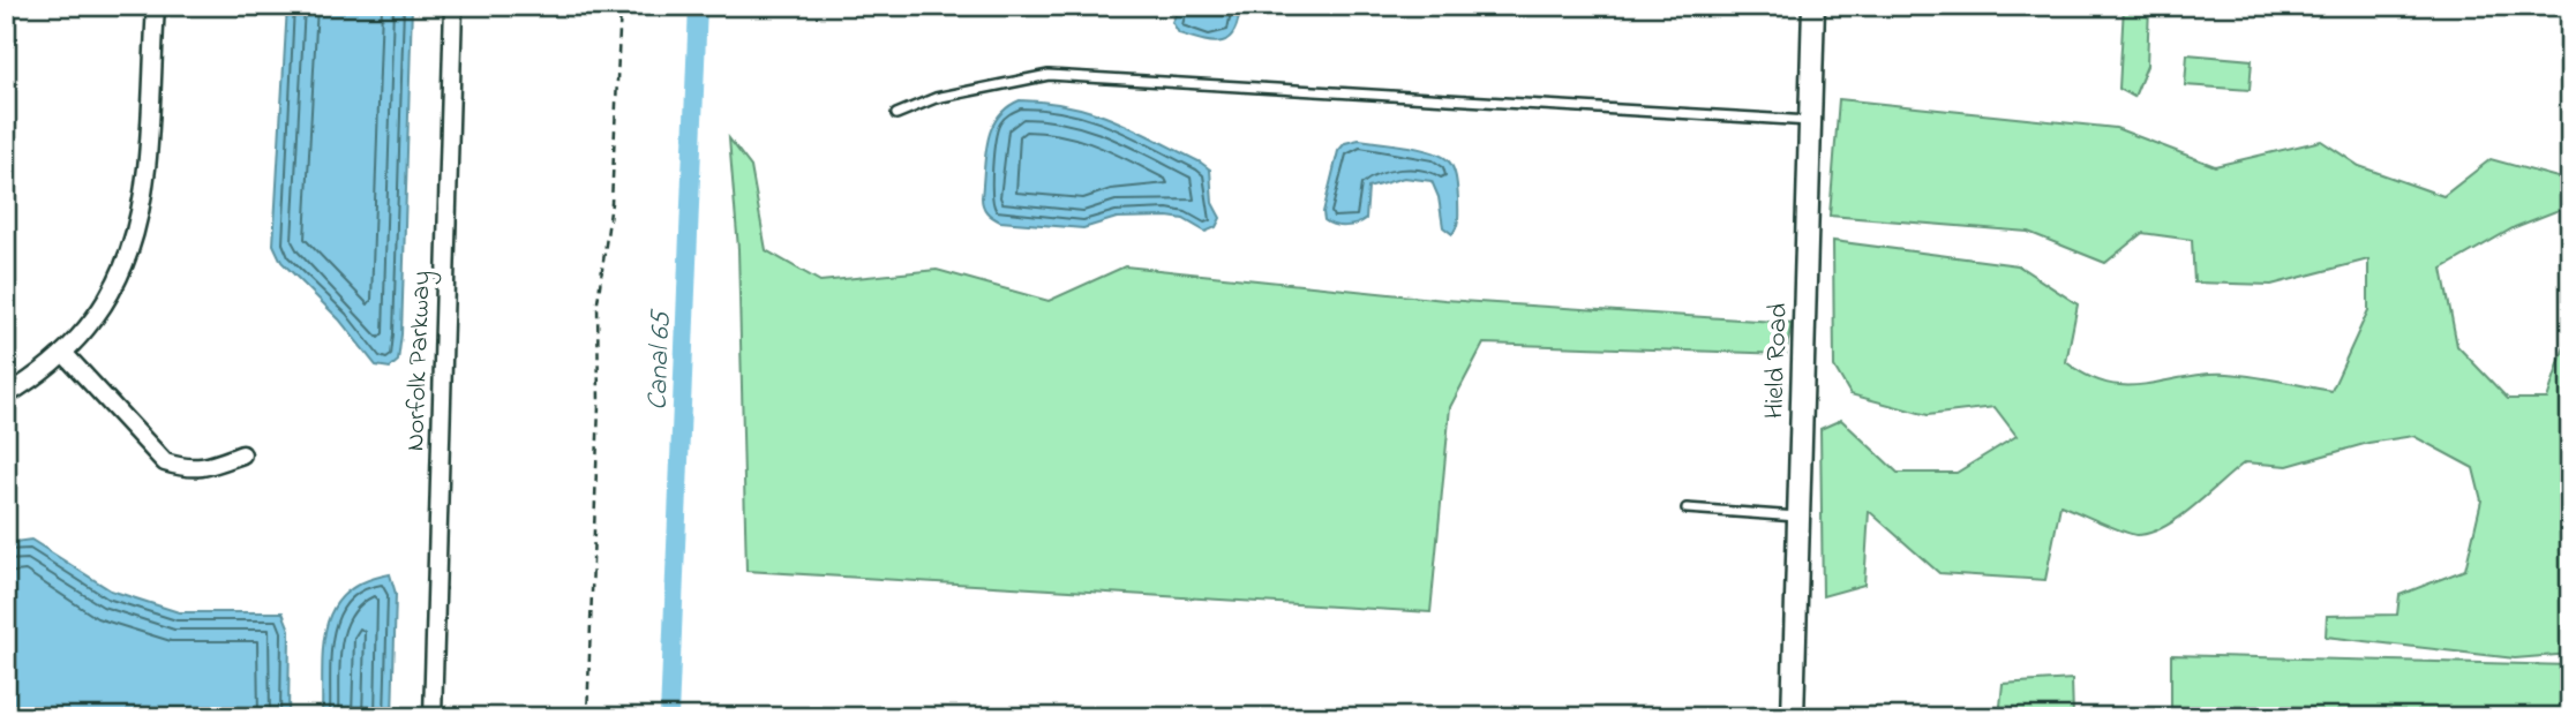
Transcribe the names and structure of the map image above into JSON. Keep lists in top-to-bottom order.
{
  "streets": {
    "street": ["Norfolk Parkway", "Hield Road"]
  },
  "water": ["Canal 65"]
}
